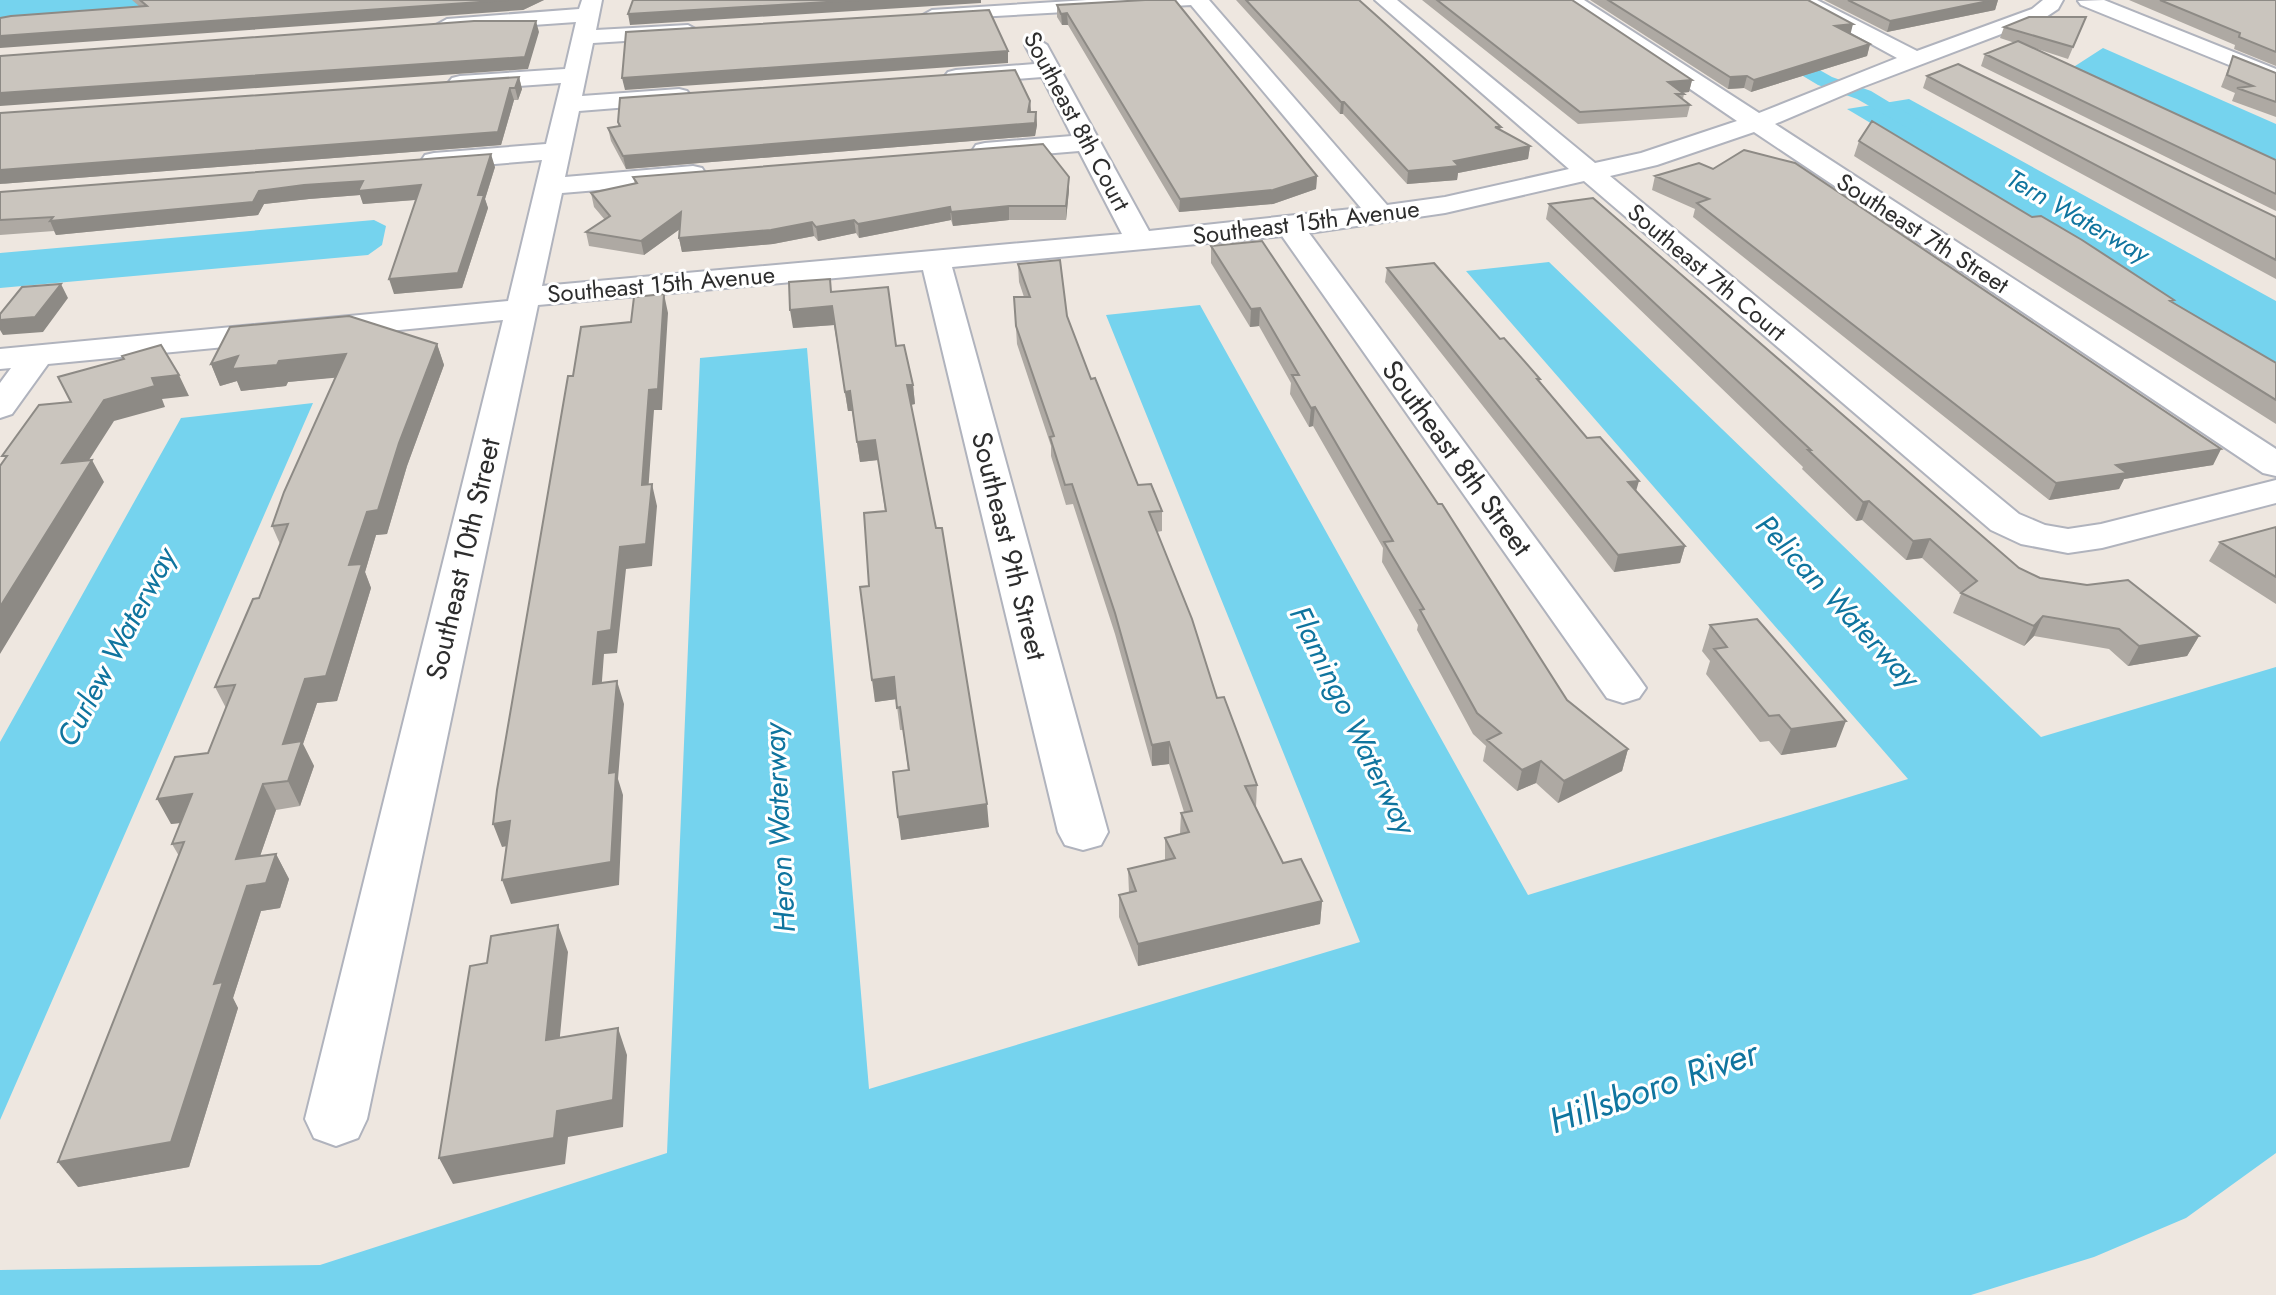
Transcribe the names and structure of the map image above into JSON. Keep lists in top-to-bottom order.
{
  "streets": {
    "street": [
      "Southeast 8th Court",
      "Southeast 15th Avenue",
      "Southeast 7th Street",
      "Southeast 7th Court",
      "Southeast 8th Street",
      "Southeast 9th Street",
      "Southeast 10th Street"
    ]
  },
  "crossings": [
    ["Southeast 8th Court", "Southeast 15th Avenue"],
    ["Southeast 15th Avenue", "Southeast 7th Street"],
    ["Southeast 15th Avenue", "Southeast 7th Court"],
    ["Southeast 15th Avenue", "Southeast 8th Street"],
    ["Southeast 15th Avenue", "Southeast 9th Street"],
    ["Southeast 15th Avenue", "Southeast 10th Street"]
  ],
  "water": [
    "Tern Waterway",
    "Pelican Waterway",
    "Curlew Waterway",
    "Flamingo Waterway",
    "Heron Waterway",
    "Hillsboro River"
  ]
}
